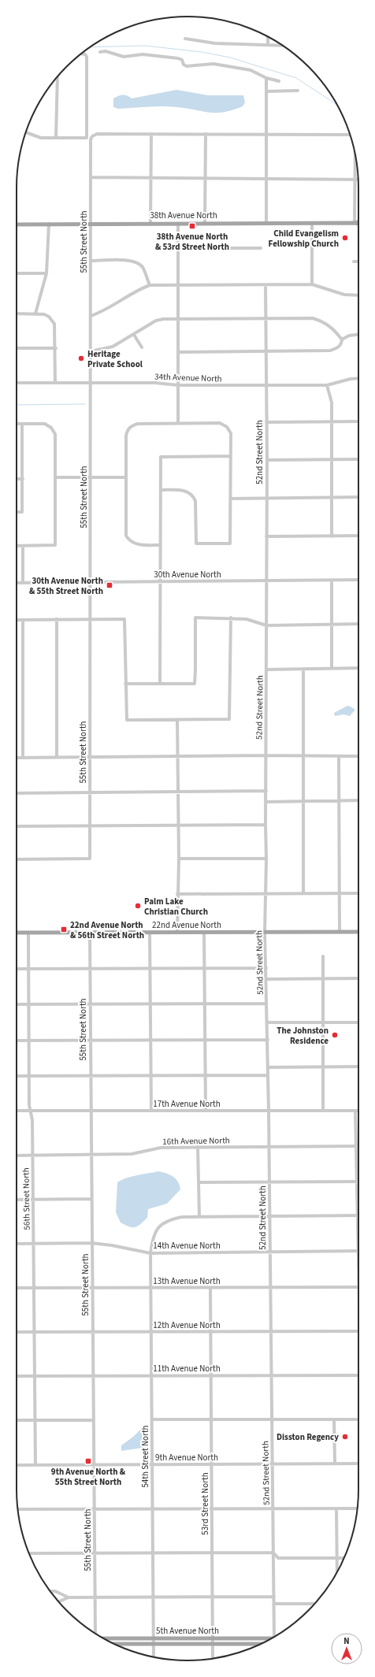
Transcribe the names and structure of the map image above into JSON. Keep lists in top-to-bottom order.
{
  "streets": {
    "main road": ["38th Avenue North", "22nd Avenue North", "5th Avenue North"],
    "street": [
      "55th Street North",
      "34th Avenue North",
      "52nd Street North",
      "30th Avenue North",
      "17th Avenue North",
      "16th Avenue North",
      "56th Street North",
      "14th Avenue North",
      "13th Avenue North",
      "12th Avenue North",
      "11th Avenue North",
      "54th Street North",
      "9th Avenue North",
      "53rd Street North"
    ]
  },
  "crossings": [
    ["38th Avenue North", "55th Street North"],
    ["55th Street North", "34th Avenue North"],
    ["55th Street North", "30th Avenue North"],
    ["55th Street North", "22nd Avenue North"],
    ["55th Street North", "17th Avenue North"],
    ["55th Street North", "16th Avenue North"],
    ["55th Street North", "14th Avenue North"],
    ["55th Street North", "13th Avenue North"],
    ["55th Street North", "12th Avenue North"],
    ["55th Street North", "11th Avenue North"],
    ["55th Street North", "9th Avenue North"],
    ["34th Avenue North", "52nd Street North"],
    ["52nd Street North", "30th Avenue North"],
    ["52nd Street North", "22nd Avenue North"],
    ["52nd Street North", "17th Avenue North"],
    ["52nd Street North", "16th Avenue North"],
    ["52nd Street North", "14th Avenue North"],
    ["52nd Street North", "13th Avenue North"],
    ["52nd Street North", "12th Avenue North"],
    ["52nd Street North", "11th Avenue North"],
    ["52nd Street North", "54th Street North"],
    ["52nd Street North", "9th Avenue North"],
    ["22nd Avenue North", "56th Street North"],
    ["17th Avenue North", "56th Street North"],
    ["16th Avenue North", "56th Street North"],
    ["56th Street North", "14th Avenue North"],
    ["56th Street North", "13th Avenue North"],
    ["56th Street North", "12th Avenue North"],
    ["56th Street North", "11th Avenue North"],
    ["56th Street North", "9th Avenue North"],
    ["14th Avenue North", "54th Street North"],
    ["13th Avenue North", "54th Street North"],
    ["13th Avenue North", "53rd Street North"],
    ["12th Avenue North", "54th Street North"],
    ["12th Avenue North", "53rd Street North"],
    ["11th Avenue North", "54th Street North"],
    ["11th Avenue North", "53rd Street North"],
    ["54th Street North", "9th Avenue North"],
    ["54th Street North", "5th Avenue North"],
    ["9th Avenue North", "53rd Street North"],
    ["53rd Street North", "5th Avenue North"]
  ],
  "places": {
    "transit": [
      "38th Avenue North & 53rd Street North",
      "30th Avenue North & 55th Street North",
      "22nd Avenue North & 56th Street North",
      "9th Avenue North & 55th Street North"
    ],
    "other": [
      "Child Evangelism Fellowship Church",
      "Heritage Private School",
      "Palm Lake Christian Church",
      "The Johnston Residence",
      "Disston Regency"
    ]
  },
  "north": "top"
}
